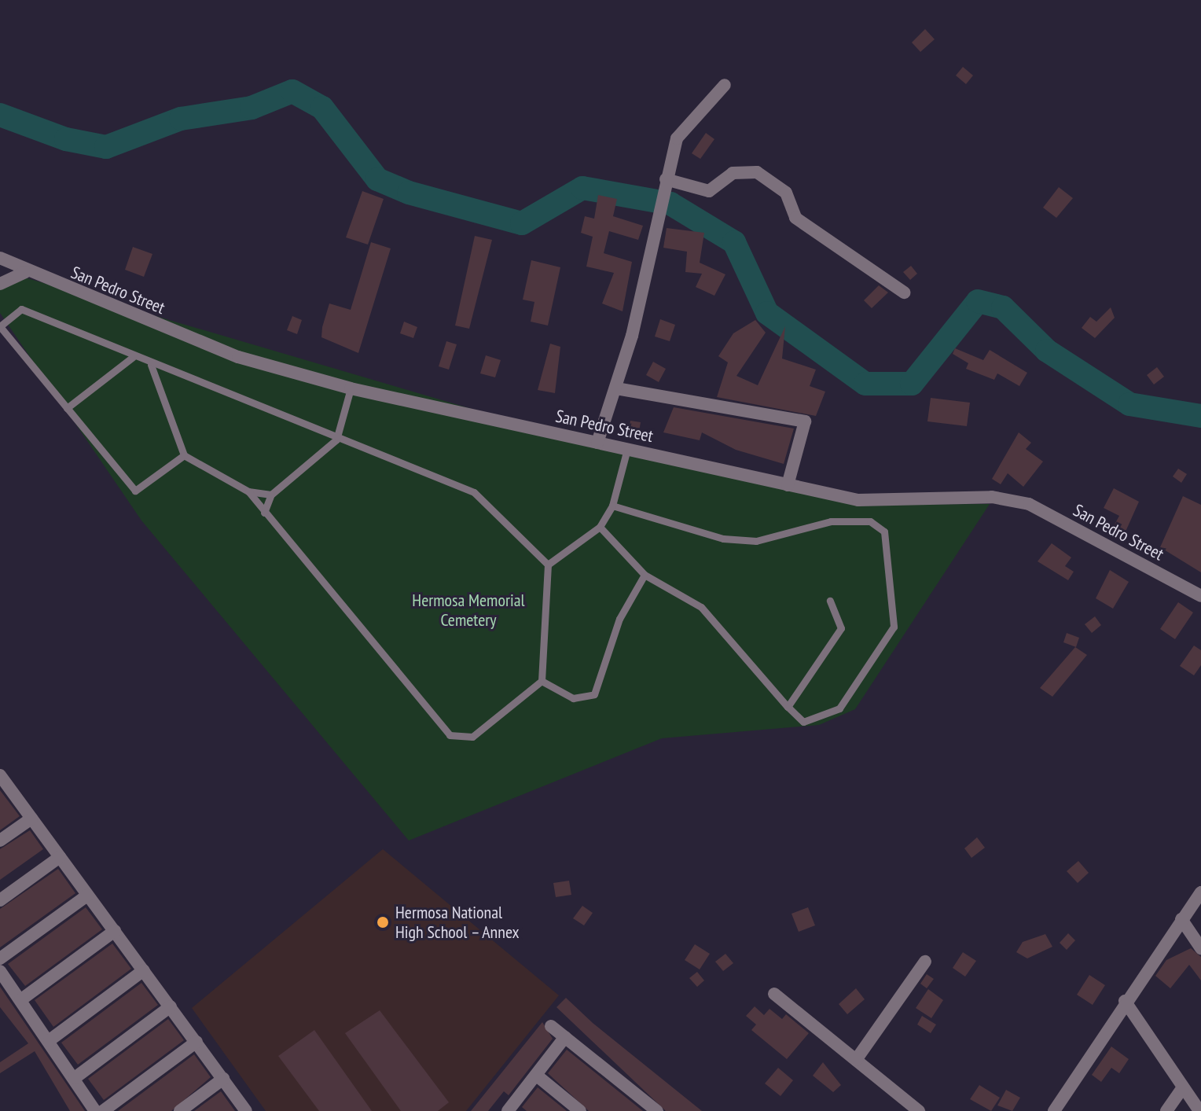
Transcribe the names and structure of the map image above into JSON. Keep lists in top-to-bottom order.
{
  "streets": {
    "street": ["San Pedro Street"]
  },
  "parks": ["Hermosa Memorial Cemetery"],
  "places": ["Hermosa National High School – Annex"]
}
